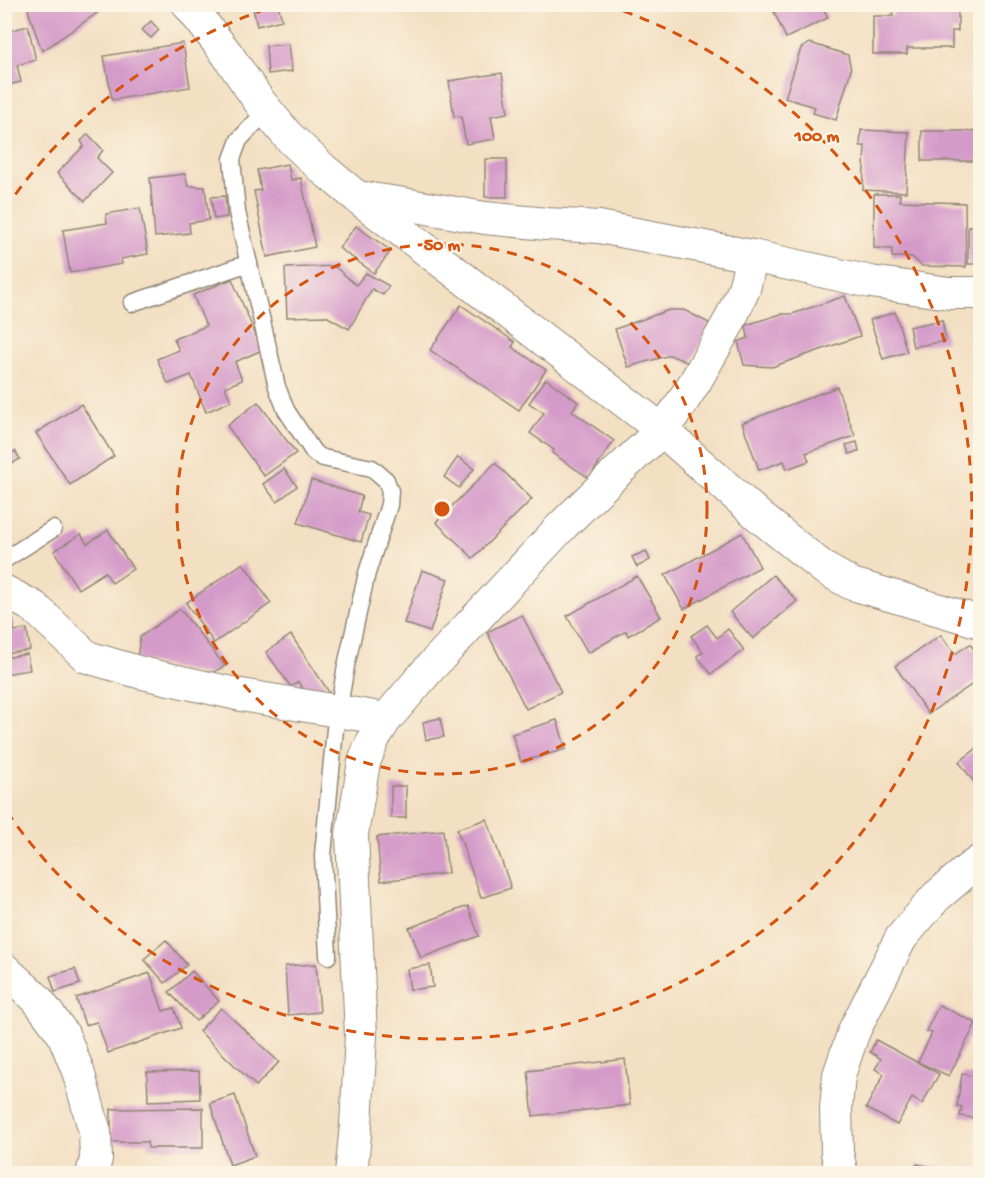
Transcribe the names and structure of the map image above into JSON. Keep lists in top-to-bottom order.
{
  "rings": ["100 m", "50 m"]
}
